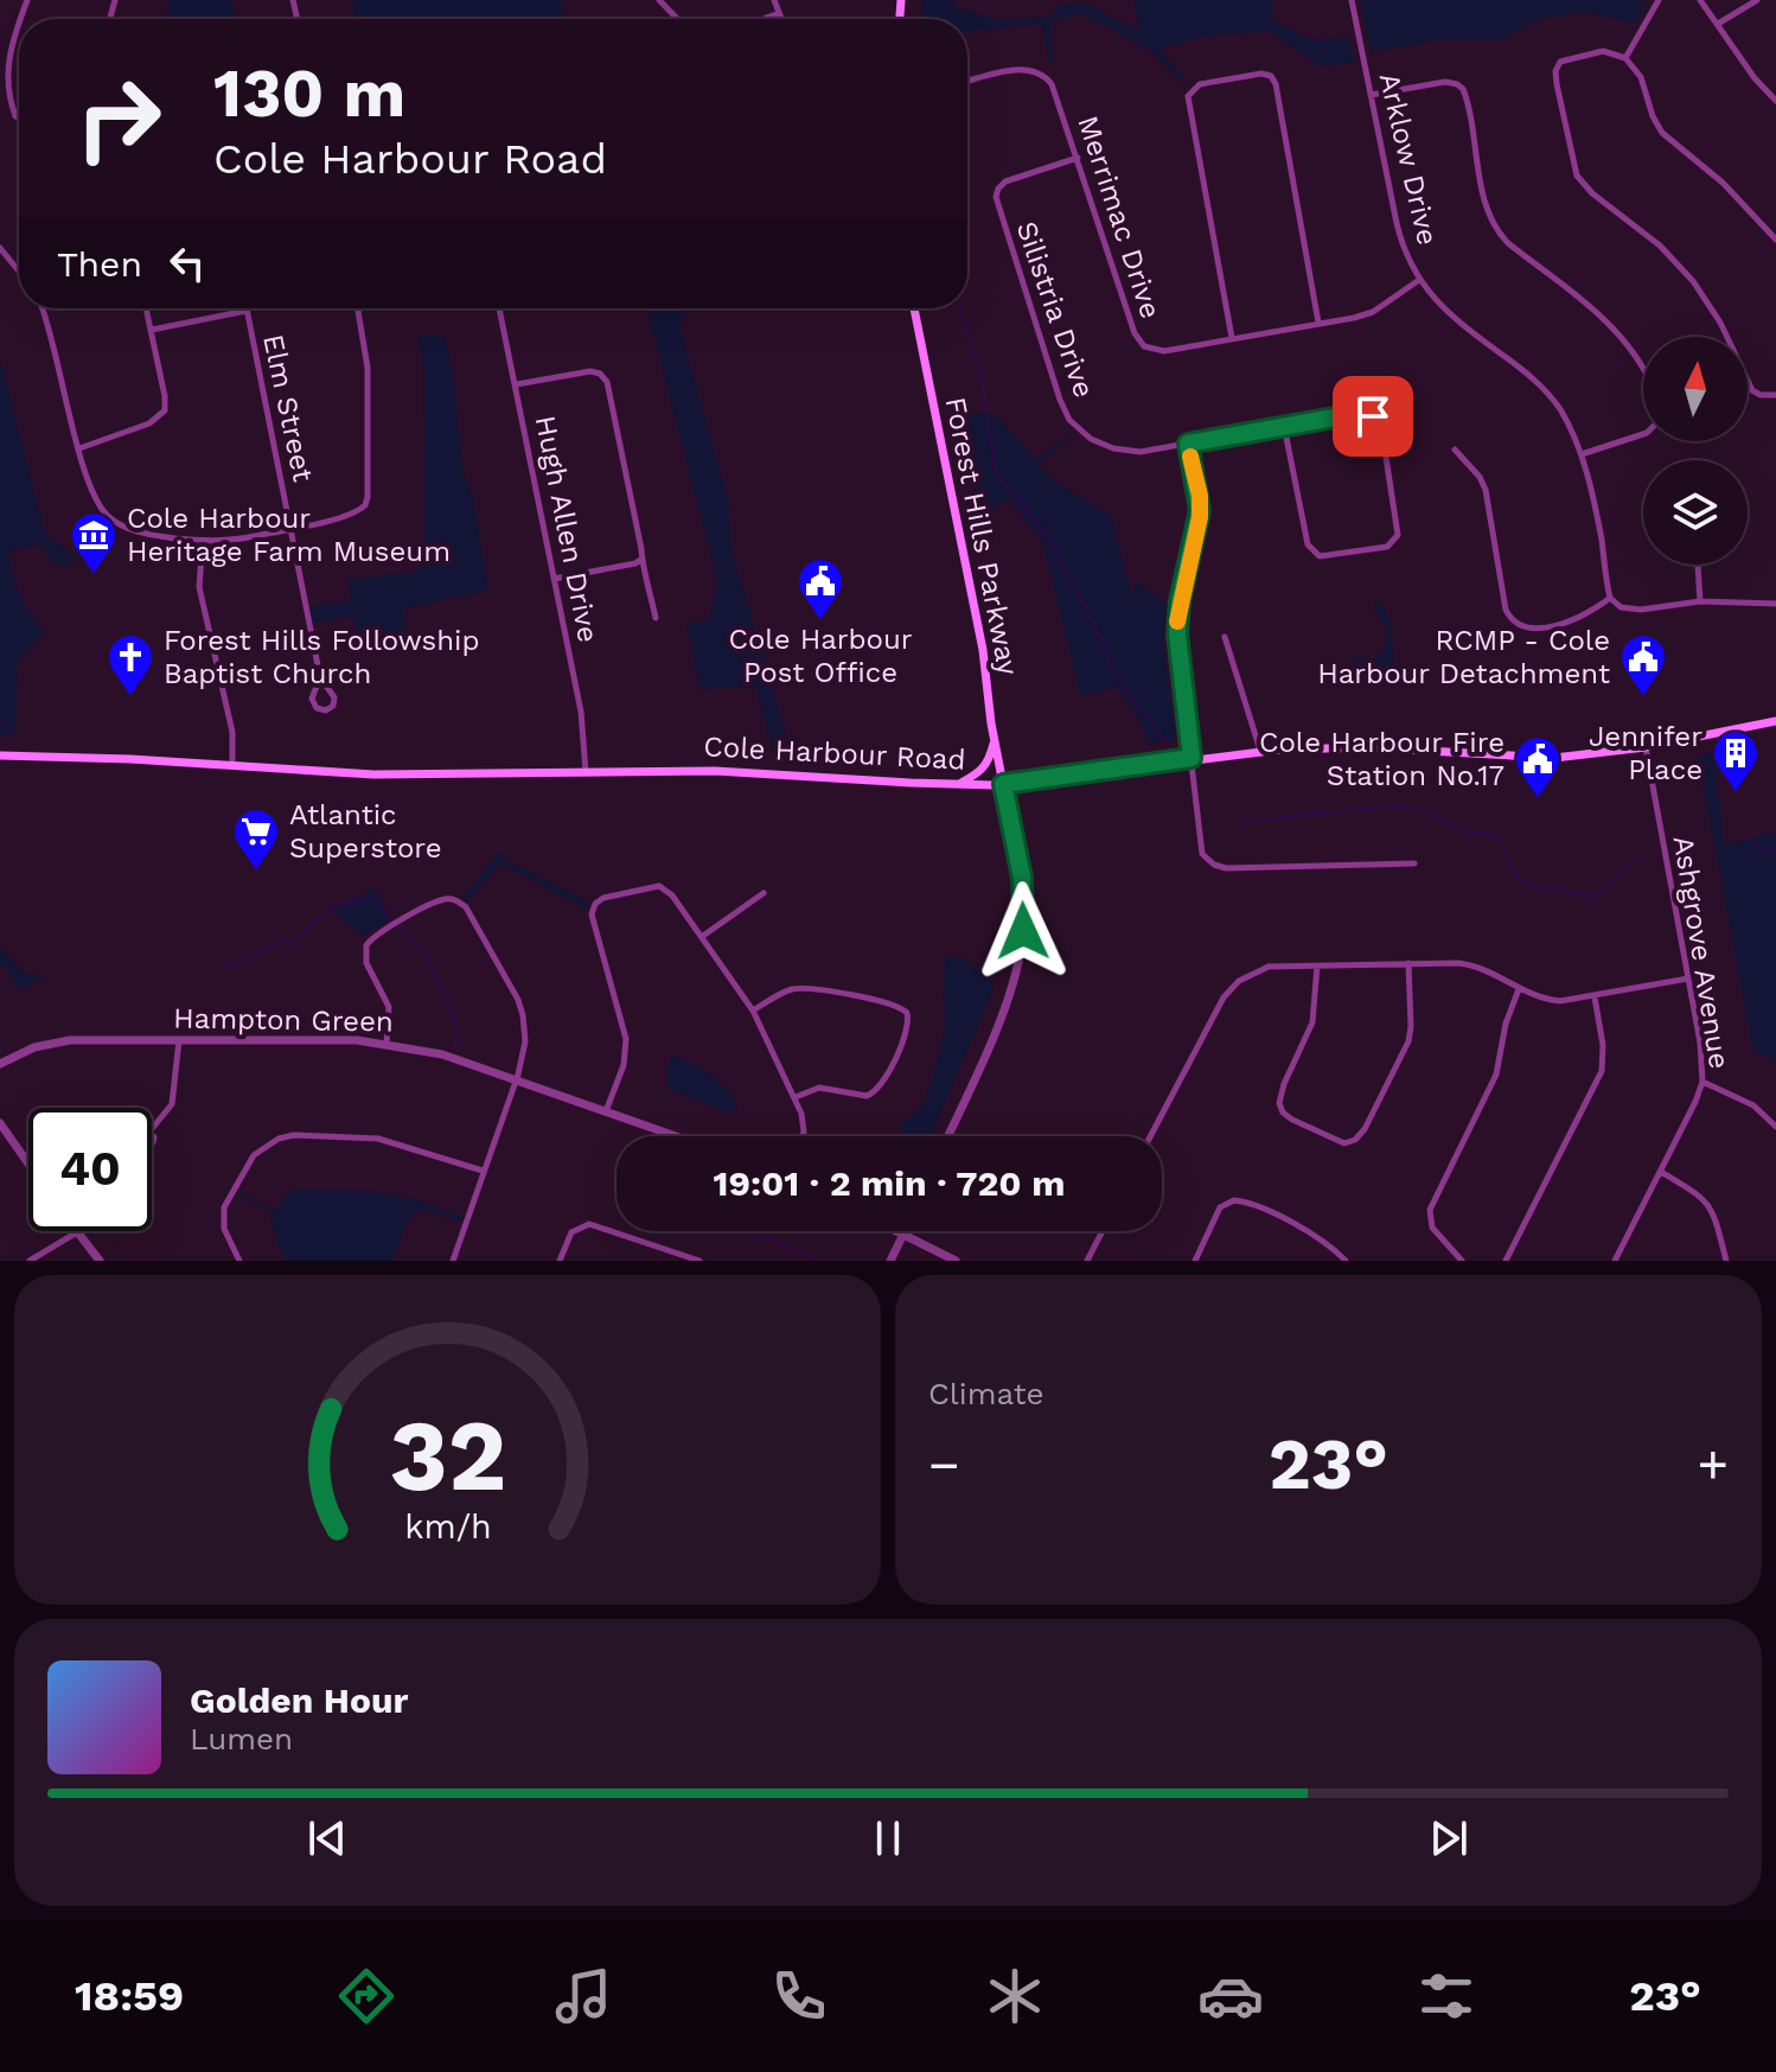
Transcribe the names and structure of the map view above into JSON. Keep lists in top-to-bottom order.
{
  "streets": {
    "main road": ["Forest Hills Parkway", "Cole Harbour Road"],
    "street": [
      "Arklow Drive",
      "Merrimac Drive",
      "Silistria Drive",
      "Elm Street",
      "Hugh Allen Drive",
      "Ashgrove Avenue",
      "Hampton Green"
    ]
  },
  "crossings": [
    ["Arklow Drive", "Merrimac Drive"],
    ["Merrimac Drive", "Silistria Drive"],
    ["Hugh Allen Drive", "Cole Harbour Road"],
    ["Forest Hills Parkway", "Cole Harbour Road"],
    ["Cole Harbour Road", "Ashgrove Avenue"]
  ],
  "places": {
    "museum": ["Cole Harbour Heritage Farm Museum"],
    "public building": ["Cole Harbour Post Office", "RCMP - Cole Harbour Detachment", "Cole Harbour Fire Station No.17"],
    "church": ["Forest Hills Followship Baptist Church"],
    "building": ["Jennifer Place"],
    "supermarket": ["Atlantic Superstore"]
  },
  "north": "top",
  "page": {
    "turn": ["130 m", "Cole Harbour Road"],
    "then": "Then",
    "limit": "40",
    "trip": "19:01 · 2 min · 720 m",
    "tile": "Climate",
    "heat": ["−", "23°", "+"],
    "song": ["Golden Hour", "Lumen"],
    "tabs": ["18:59", "23°"],
    "gauge": ["32", "km/h"]
  }
}
